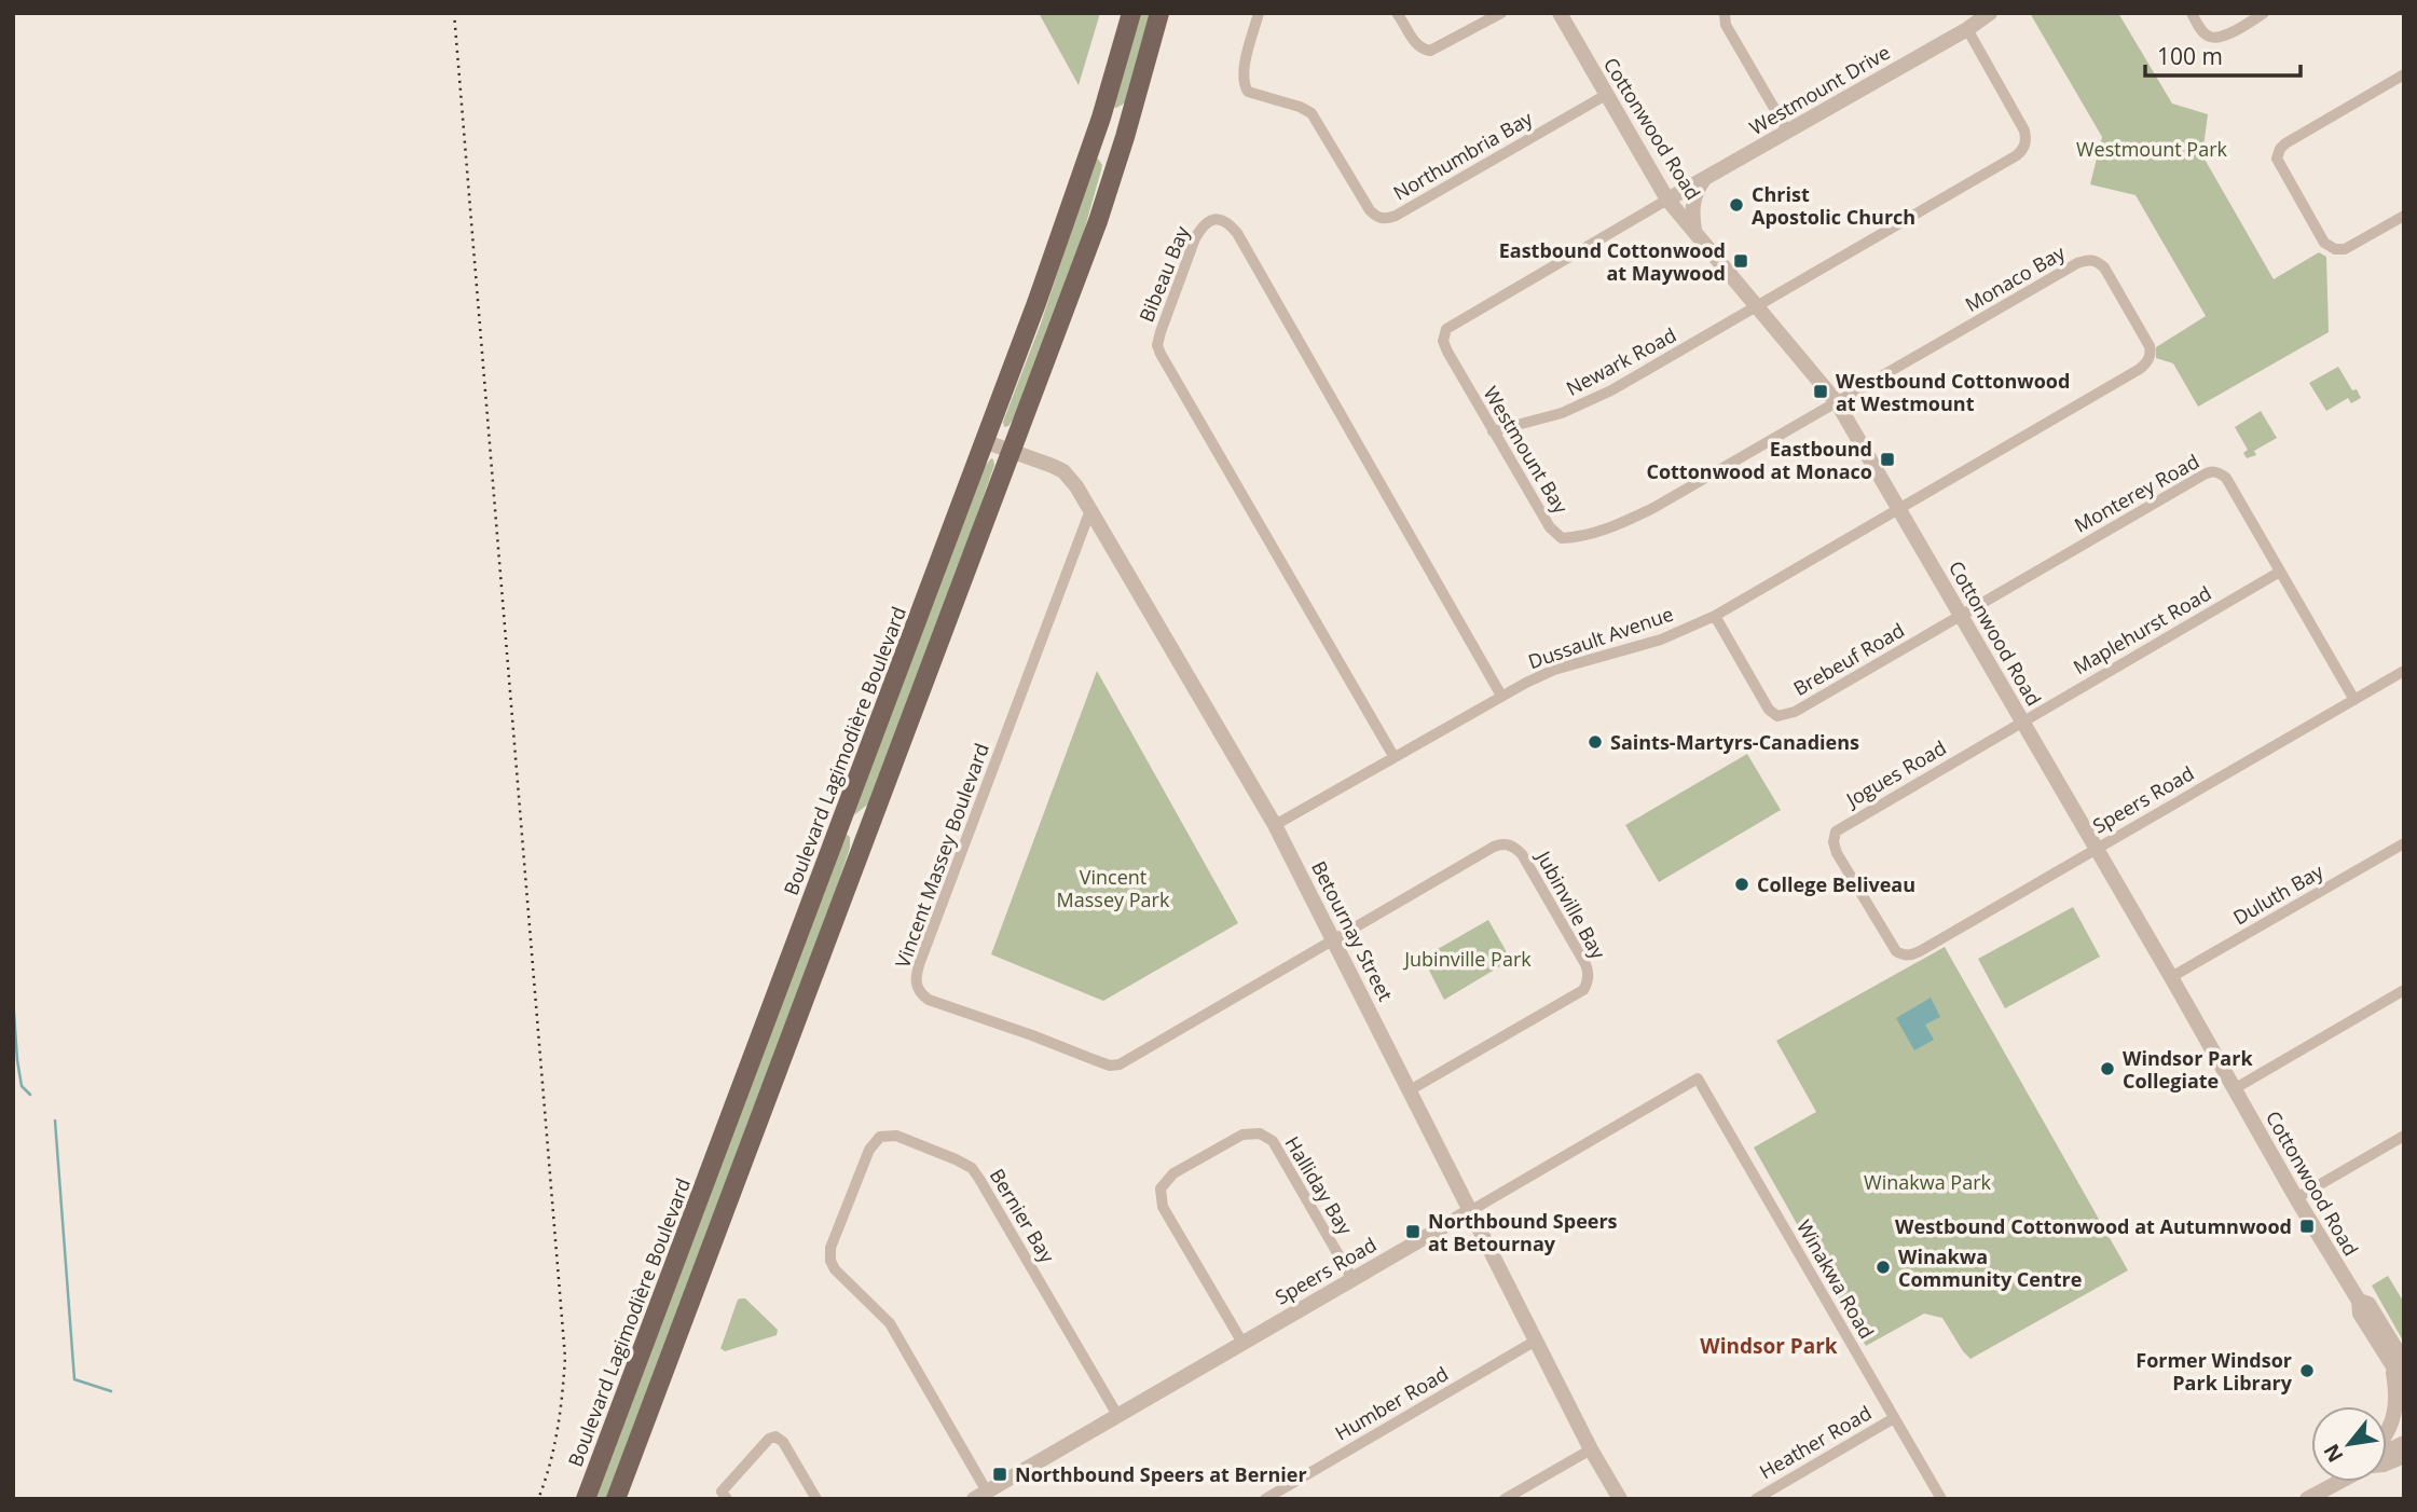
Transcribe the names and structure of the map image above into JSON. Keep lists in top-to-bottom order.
{
  "streets": {
    "main road": ["Boulevard Lagimodière Boulevard"],
    "street": [
      "Westmount Drive",
      "Cottonwood Road",
      "Northumbria Bay",
      "Bibeau Bay",
      "Monaco Bay",
      "Newark Road",
      "Westmount Bay",
      "Monterey Road",
      "Maplehurst Road",
      "Dussault Avenue",
      "Brebeuf Road",
      "Jogues Road",
      "Speers Road",
      "Vincent Massey Boulevard",
      "Duluth Bay",
      "Jubinville Bay",
      "Betournay Street",
      "Halliday Bay",
      "Bernier Bay",
      "Winakwa Road",
      "Humber Road",
      "Heather Road"
    ]
  },
  "crossings": [
    ["Westmount Drive", "Cottonwood Road"],
    ["Westmount Drive", "Newark Road"],
    ["Westmount Drive", "Westmount Bay"],
    ["Cottonwood Road", "Northumbria Bay"],
    ["Cottonwood Road", "Monaco Bay"],
    ["Cottonwood Road", "Newark Road"],
    ["Cottonwood Road", "Westmount Bay"],
    ["Cottonwood Road", "Monterey Road"],
    ["Cottonwood Road", "Maplehurst Road"],
    ["Cottonwood Road", "Dussault Avenue"],
    ["Cottonwood Road", "Brebeuf Road"],
    ["Cottonwood Road", "Jogues Road"],
    ["Cottonwood Road", "Speers Road"],
    ["Cottonwood Road", "Duluth Bay"],
    ["Bibeau Bay", "Dussault Avenue"],
    ["Monaco Bay", "Westmount Bay"],
    ["Monaco Bay", "Dussault Avenue"],
    ["Newark Road", "Westmount Bay"],
    ["Monterey Road", "Maplehurst Road"],
    ["Monterey Road", "Brebeuf Road"],
    ["Monterey Road", "Speers Road"],
    ["Maplehurst Road", "Jogues Road"],
    ["Dussault Avenue", "Brebeuf Road"],
    ["Dussault Avenue", "Betournay Street"],
    ["Boulevard Lagimodière Boulevard", "Betournay Street"],
    ["Jogues Road", "Speers Road"],
    ["Speers Road", "Betournay Street"],
    ["Speers Road", "Halliday Bay"],
    ["Speers Road", "Bernier Bay"],
    ["Speers Road", "Winakwa Road"],
    ["Vincent Massey Boulevard", "Jubinville Bay"],
    ["Vincent Massey Boulevard", "Betournay Street"],
    ["Jubinville Bay", "Betournay Street"],
    ["Betournay Street", "Humber Road"],
    ["Winakwa Road", "Heather Road"]
  ],
  "districts": ["Windsor Park"],
  "parks": [
    "Westmount Park",
    "Vincent Massey Park",
    "Jubinville Park",
    "Winakwa Park"
  ],
  "places": {
    "other": [
      "Christ Apostolic Church",
      "Saints-Martyrs-Canadiens",
      "College Beliveau",
      "Windsor Park Collegiate",
      "Winakwa Community Centre",
      "Former Windsor Park Library"
    ],
    "transit": [
      "Eastbound Cottonwood at Maywood",
      "Westbound Cottonwood at Westmount",
      "Eastbound Cottonwood at Monaco",
      "Westbound Cottonwood at Autumnwood",
      "Northbound Speers at Betournay",
      "Northbound Speers at Bernier"
    ]
  },
  "scale_bar": "100 m",
  "north": "bottom left"
}
